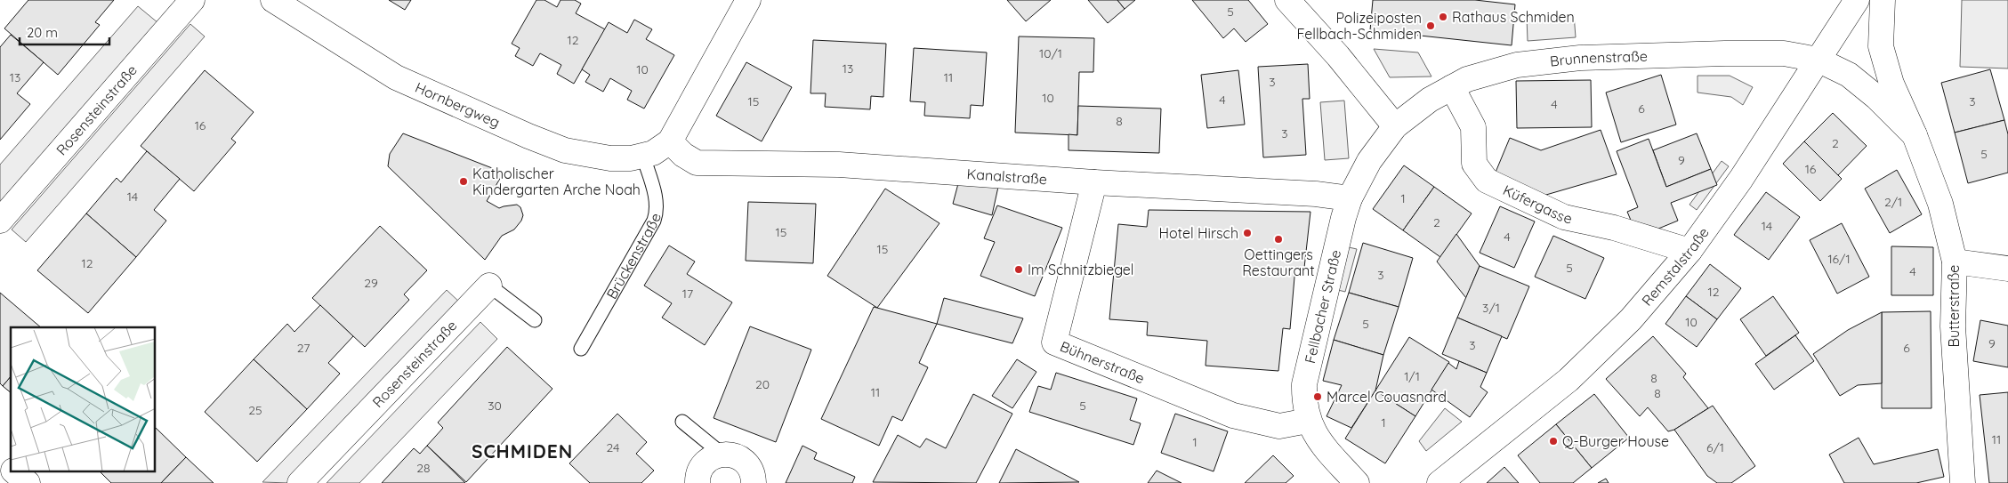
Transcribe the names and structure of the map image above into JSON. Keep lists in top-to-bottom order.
{
  "streets": {
    "street": [
      "Brunnenstraße",
      "Hornbergweg",
      "Rosensteinstraße",
      "Kanalstraße",
      "Küfergasse",
      "Remstalstraße",
      "Fellbacher Straße",
      "Butterstraße",
      "Bühnerstraße"
    ],
    "lane": ["Brückenstraße"]
  },
  "crossings": [
    ["Brunnenstraße", "Küfergasse"],
    ["Brunnenstraße", "Remstalstraße"],
    ["Brunnenstraße", "Fellbacher Straße"],
    ["Brunnenstraße", "Butterstraße"],
    ["Hornbergweg", "Kanalstraße"],
    ["Hornbergweg", "Brückenstraße"],
    ["Kanalstraße", "Brückenstraße"],
    ["Kanalstraße", "Fellbacher Straße"],
    ["Kanalstraße", "Bühnerstraße"],
    ["Küfergasse", "Remstalstraße"],
    ["Remstalstraße", "Butterstraße"],
    ["Fellbacher Straße", "Bühnerstraße"]
  ],
  "districts": ["SCHMIDEN"],
  "places": [
    "Rathaus Schmiden",
    "Polizeiposten Fellbach-Schmiden",
    "Katholischer Kindergarten Arche Noah",
    "Hotel Hirsch",
    "Oettingers Restaurant",
    "Im Schnitzbiegel",
    "Marcel Couasnard",
    "Q-Burger House"
  ],
  "house_numbers": [
    "5",
    "12",
    "10/1",
    "13",
    "10",
    "13",
    "11",
    "3",
    "10",
    "4",
    "15",
    "3",
    "4",
    "6",
    "8",
    "16",
    "3",
    "2",
    "5",
    "9",
    "16",
    "14",
    "1",
    "2/1",
    "2",
    "14",
    "15",
    "4",
    "15",
    "16/1",
    "12",
    "5",
    "4",
    "3",
    "29",
    "12",
    "17",
    "3/1",
    "10",
    "5",
    "9",
    "3",
    "27",
    "6",
    "1/1",
    "8",
    "20",
    "11",
    "8",
    "30",
    "5",
    "25",
    "1",
    "11",
    "1",
    "24",
    "6/1",
    "28"
  ],
  "scale_bar": "20 m"
}
